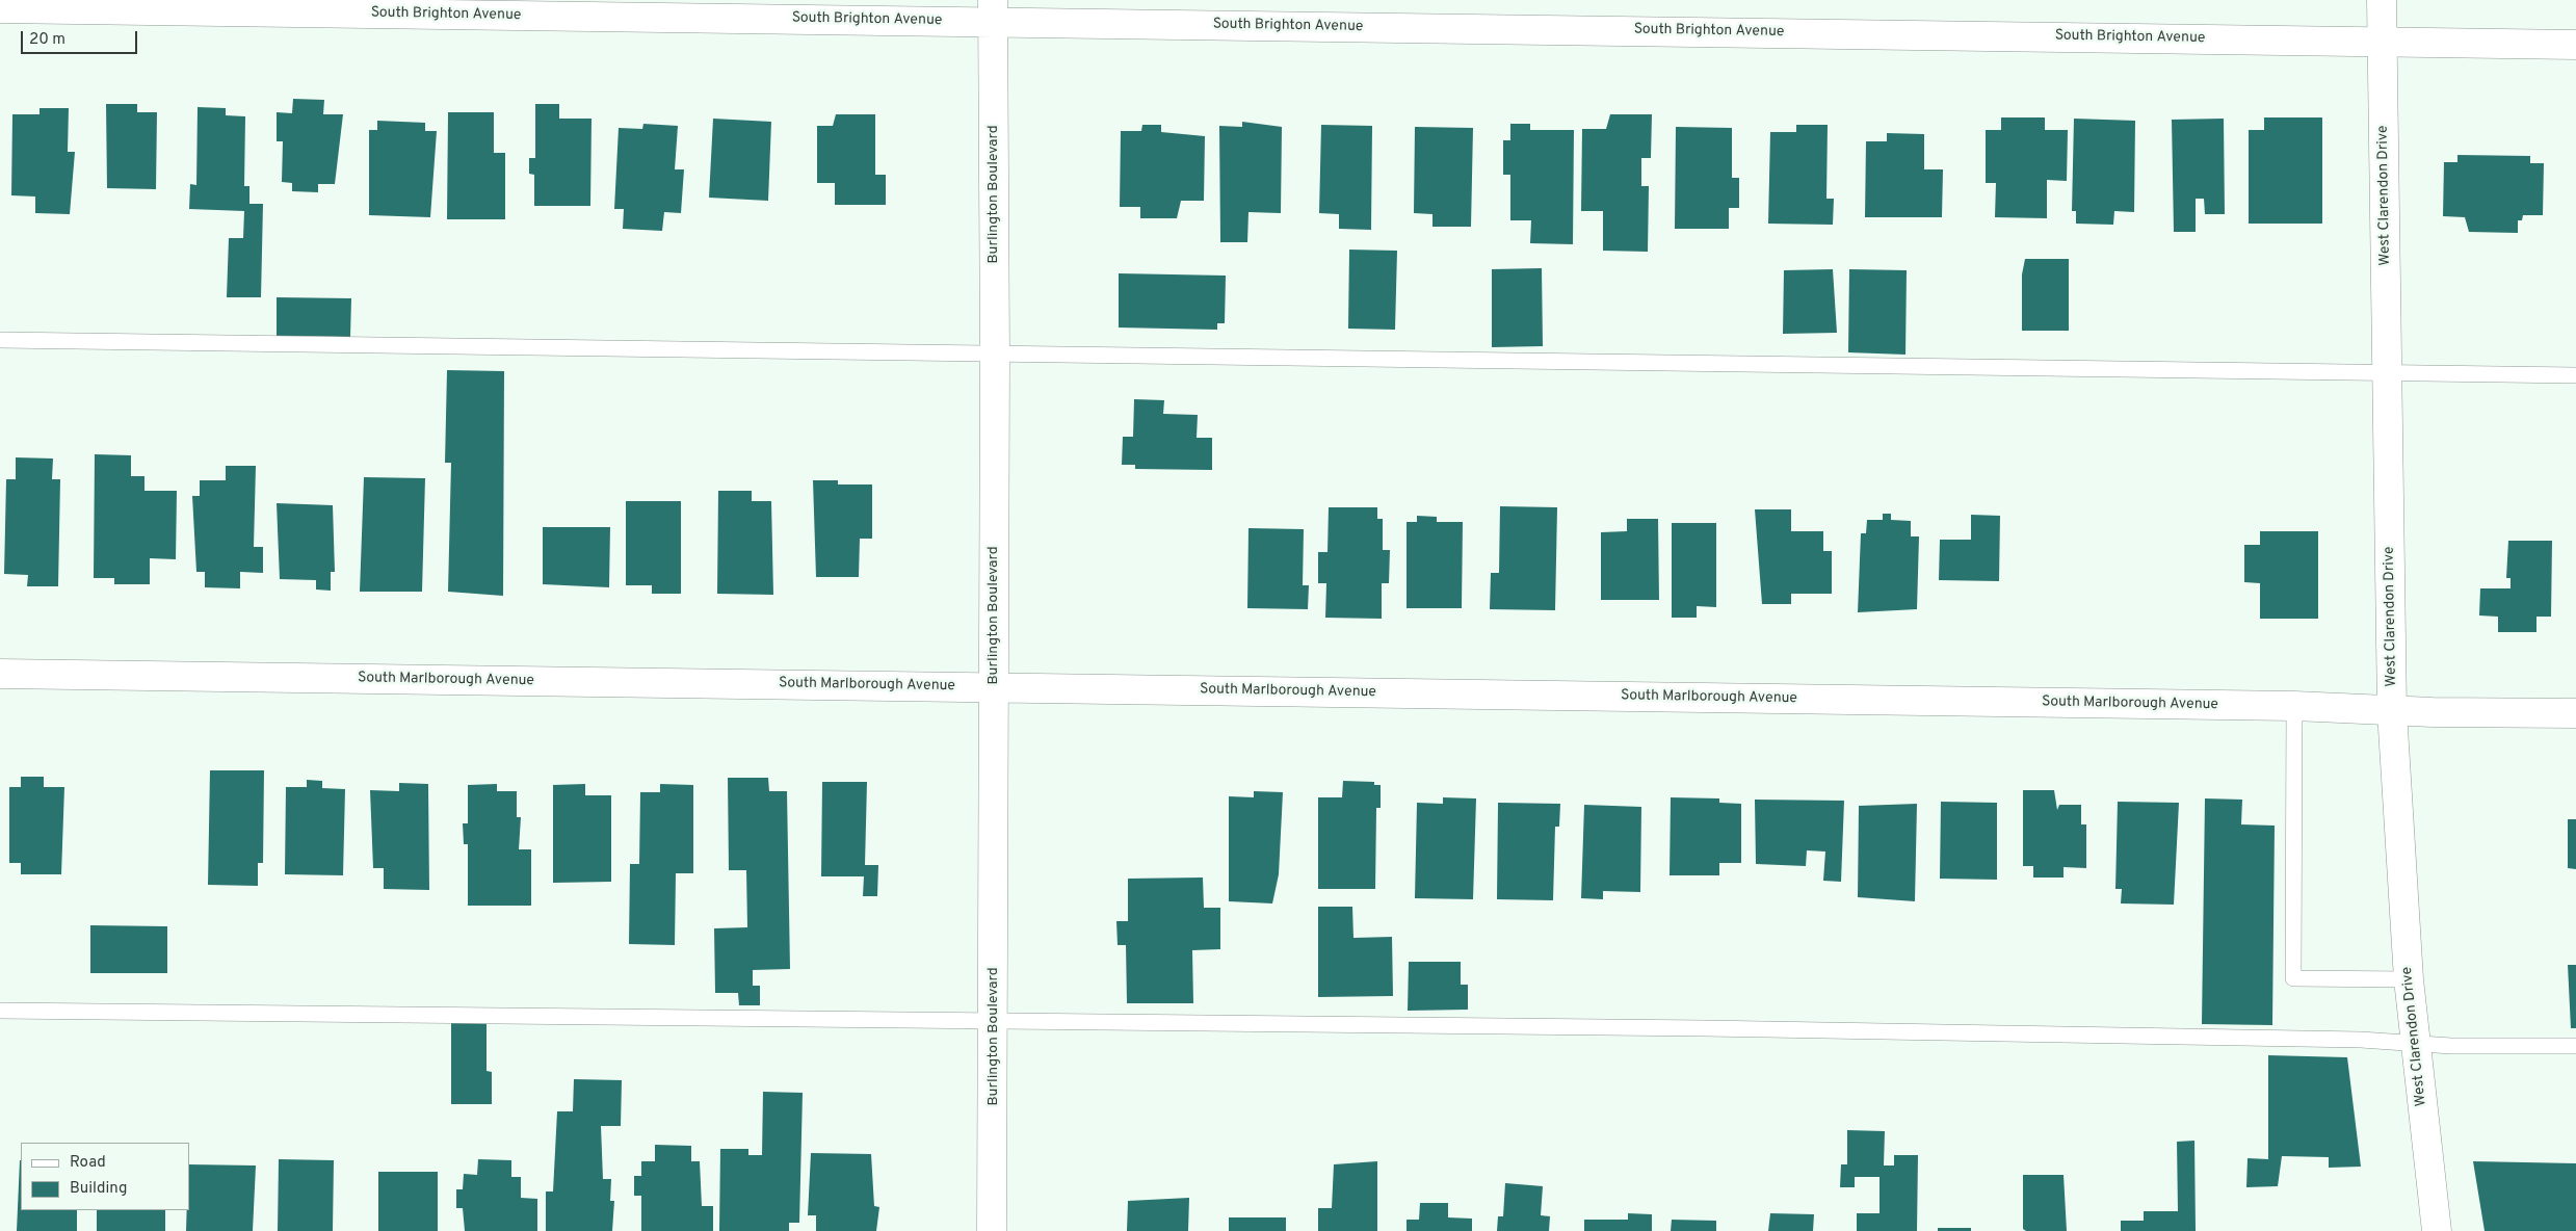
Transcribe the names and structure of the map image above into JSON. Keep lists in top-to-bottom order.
{
  "streets": {
    "street": [
      "South Brighton Avenue",
      "Burlington Boulevard",
      "West Clarendon Drive",
      "South Marlborough Avenue"
    ]
  },
  "crossings": [
    ["South Brighton Avenue", "Burlington Boulevard"],
    ["South Brighton Avenue", "West Clarendon Drive"],
    ["Burlington Boulevard", "South Marlborough Avenue"],
    ["West Clarendon Drive", "South Marlborough Avenue"]
  ],
  "legend": ["Road", "Building"],
  "scale_bar": "20 m"
}
